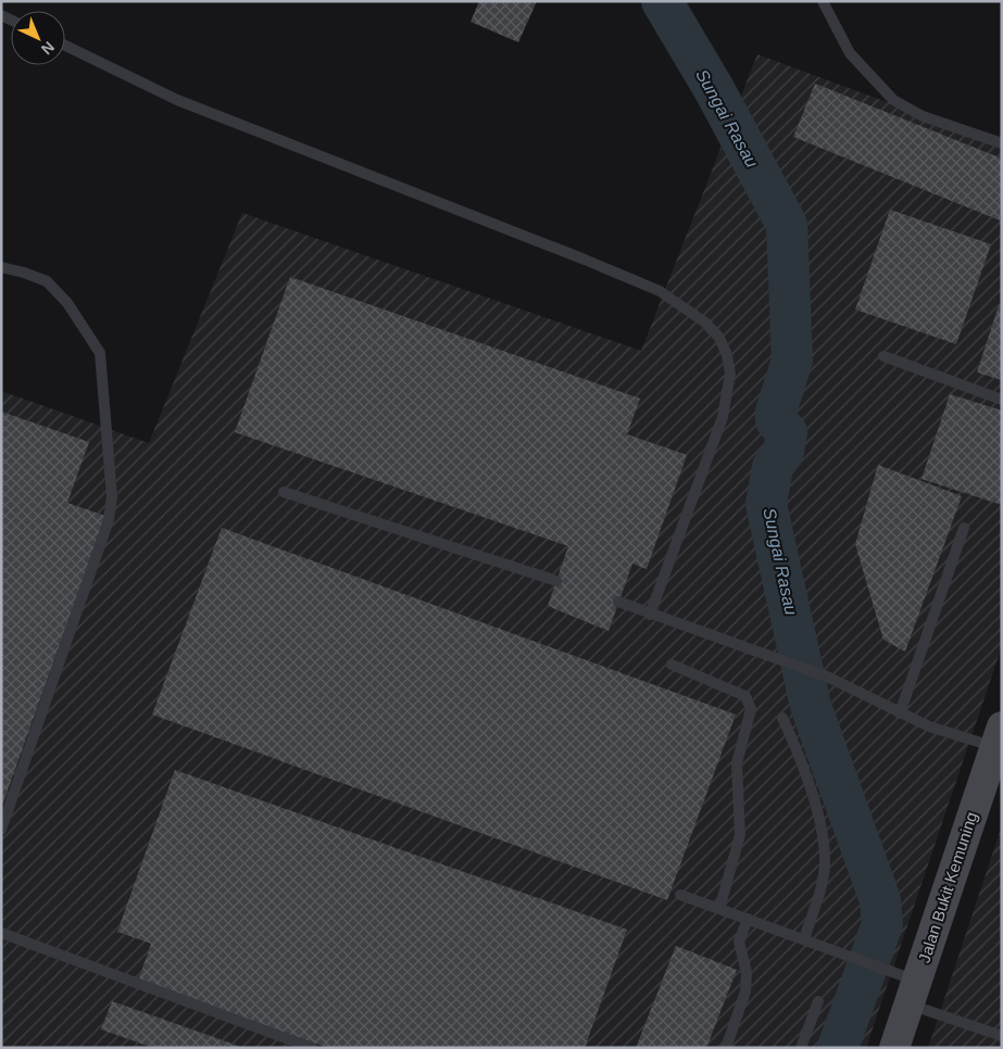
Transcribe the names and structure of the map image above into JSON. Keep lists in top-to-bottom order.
{
  "streets": {
    "main road": ["Jalan Bukit Kemuning"]
  },
  "water": ["Sungai Rasau"],
  "north": "bottom right"
}
